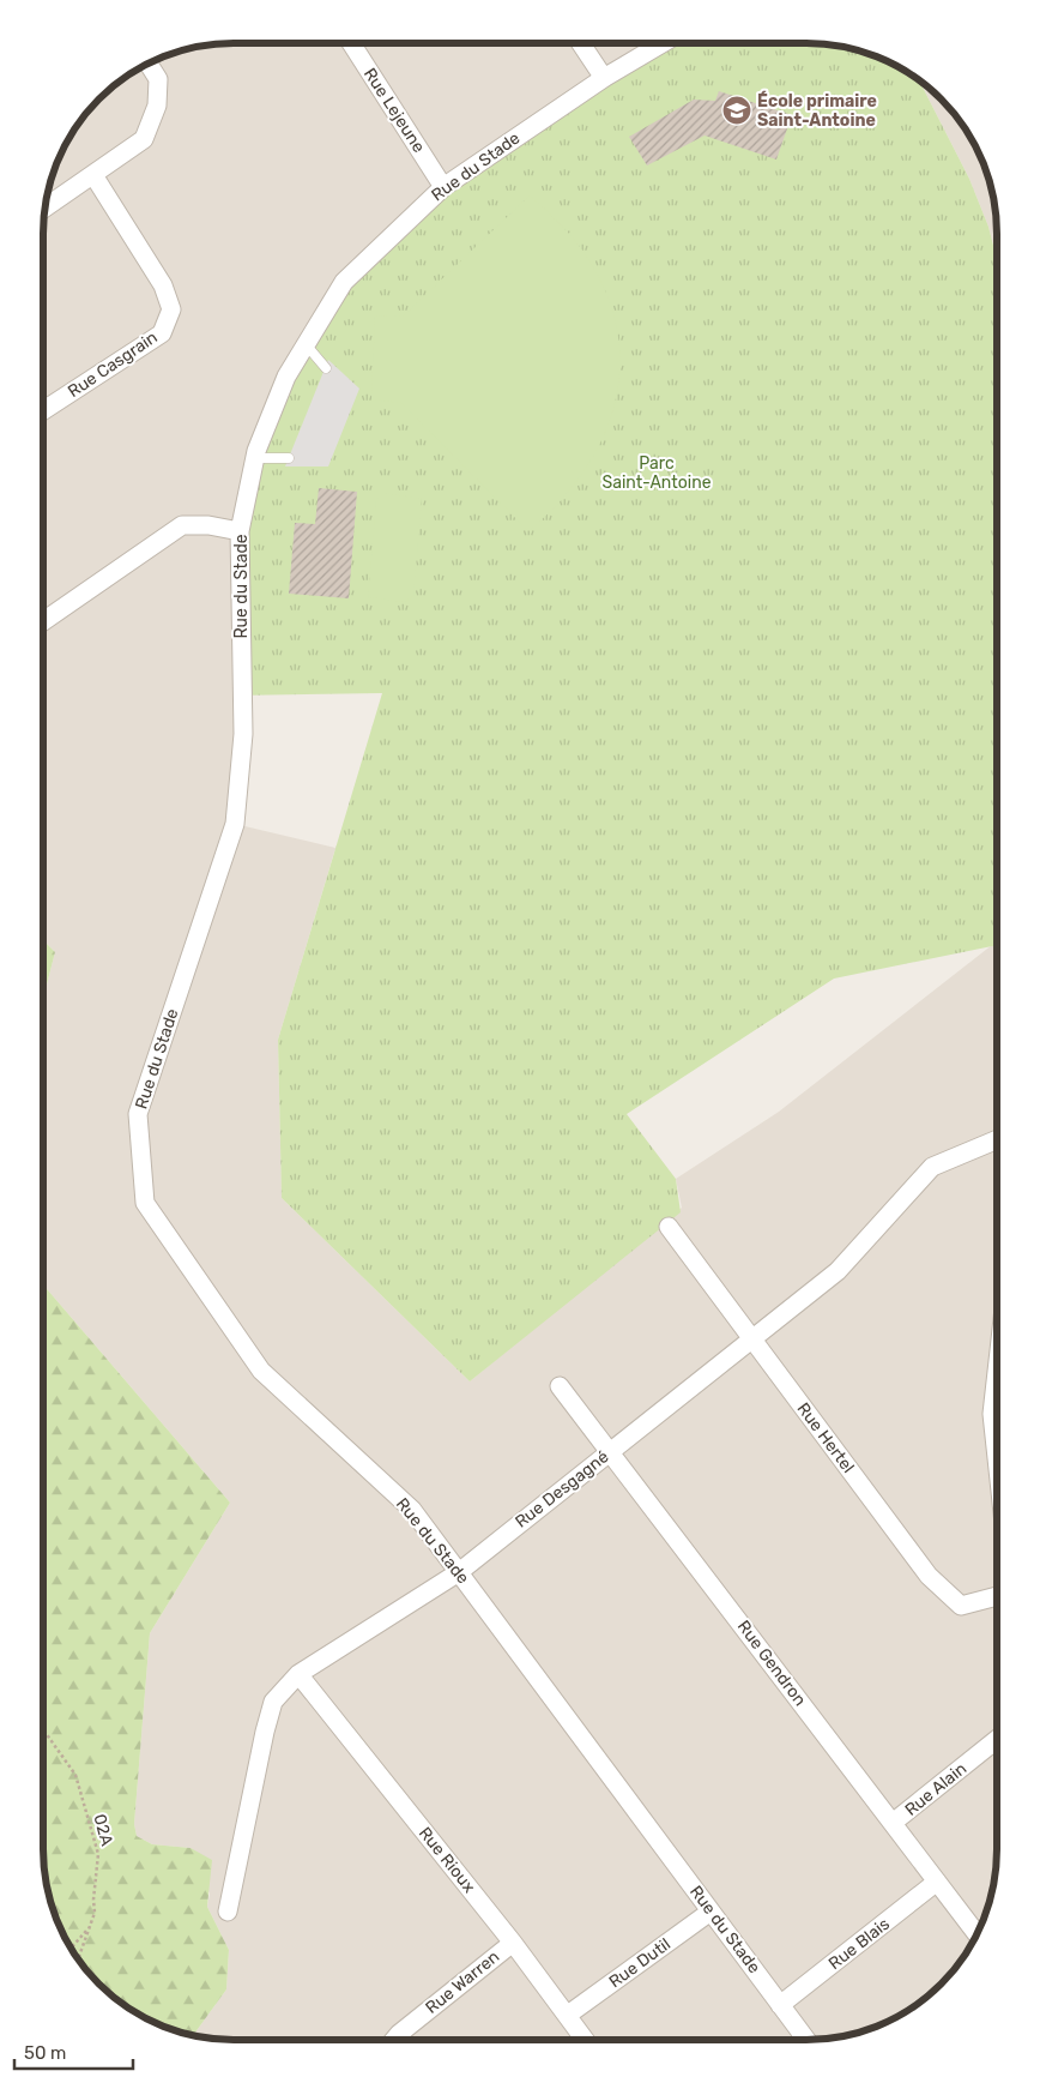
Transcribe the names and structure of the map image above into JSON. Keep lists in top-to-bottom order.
{
  "streets": {
    "street": [
      "Rue Lejeune",
      "Rue du Stade",
      "Rue Casgrain",
      "Rue Hertel",
      "Rue Desgagné",
      "Rue Gendron",
      "Rue Alain",
      "Rue Rioux",
      "Rue Blais",
      "Rue Dutil",
      "Rue Warren"
    ],
    "path": ["02A"]
  },
  "crossings": [
    ["Rue Lejeune", "Rue du Stade"],
    ["Rue du Stade", "Rue Desgagné"],
    ["Rue du Stade", "Rue Blais"],
    ["Rue du Stade", "Rue Dutil"],
    ["Rue Hertel", "Rue Desgagné"],
    ["Rue Desgagné", "Rue Gendron"],
    ["Rue Desgagné", "Rue Rioux"],
    ["Rue Gendron", "Rue Alain"],
    ["Rue Gendron", "Rue Blais"],
    ["Rue Rioux", "Rue Dutil"],
    ["Rue Rioux", "Rue Warren"]
  ],
  "parks": ["Parc Saint-Antoine"],
  "places": {
    "school or university": ["École primaire Saint-Antoine"]
  },
  "scale_bar": "50 m"
}
